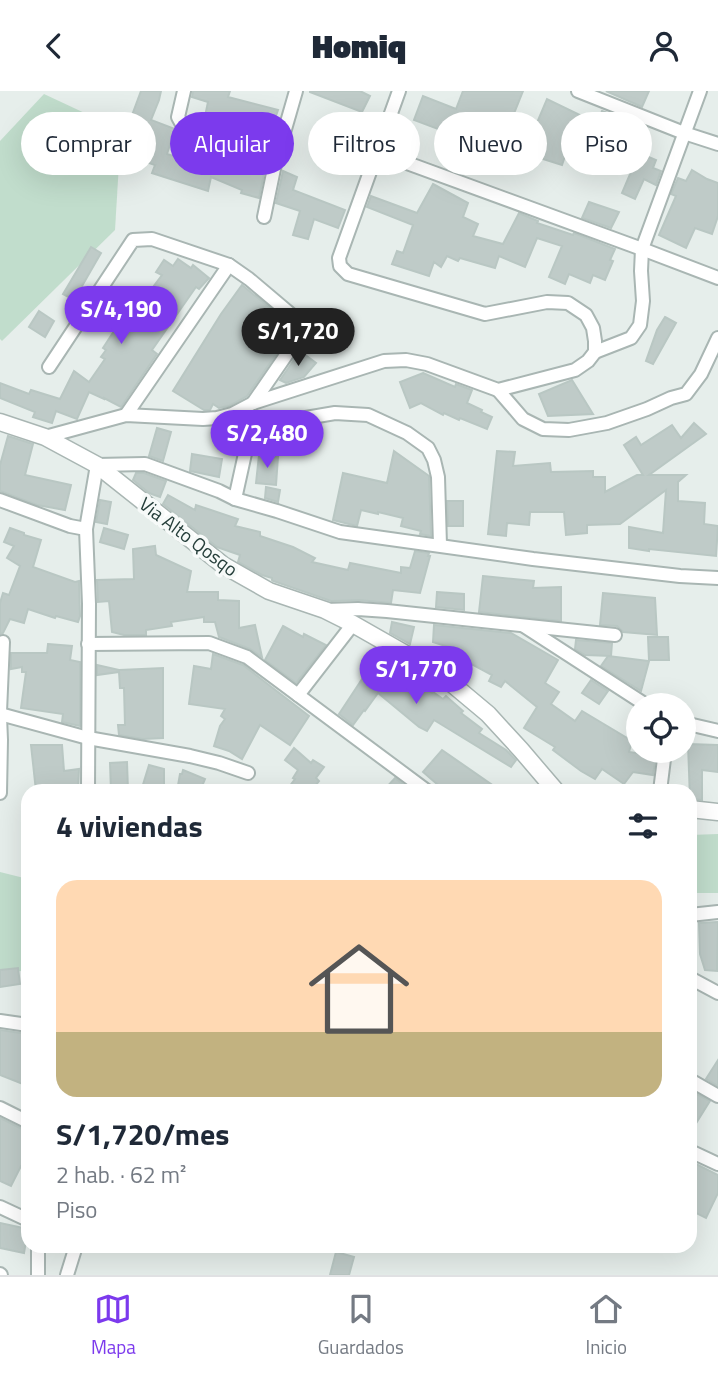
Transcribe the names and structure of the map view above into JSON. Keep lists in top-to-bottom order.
{
  "streets": {
    "street": ["Via Alto Qosqo"]
  },
  "page": {
    "header": "Homiq",
    "chip": [
      "Comprar",
      "Alquilar",
      "Filtros",
      "Nuevo",
      "Piso"
    ],
    "price": [
      "S/4,190",
      "S/1,720",
      "S/2,480",
      "S/1,770"
    ],
    "heading": "4 viviendas",
    "list": [
      {
        "name": "S/1,720/mes",
        "note": "2 hab. · 62 m² · Piso"
      }
    ],
    "tabs": ["Mapa", "Guardados", "Inicio"]
  }
}
